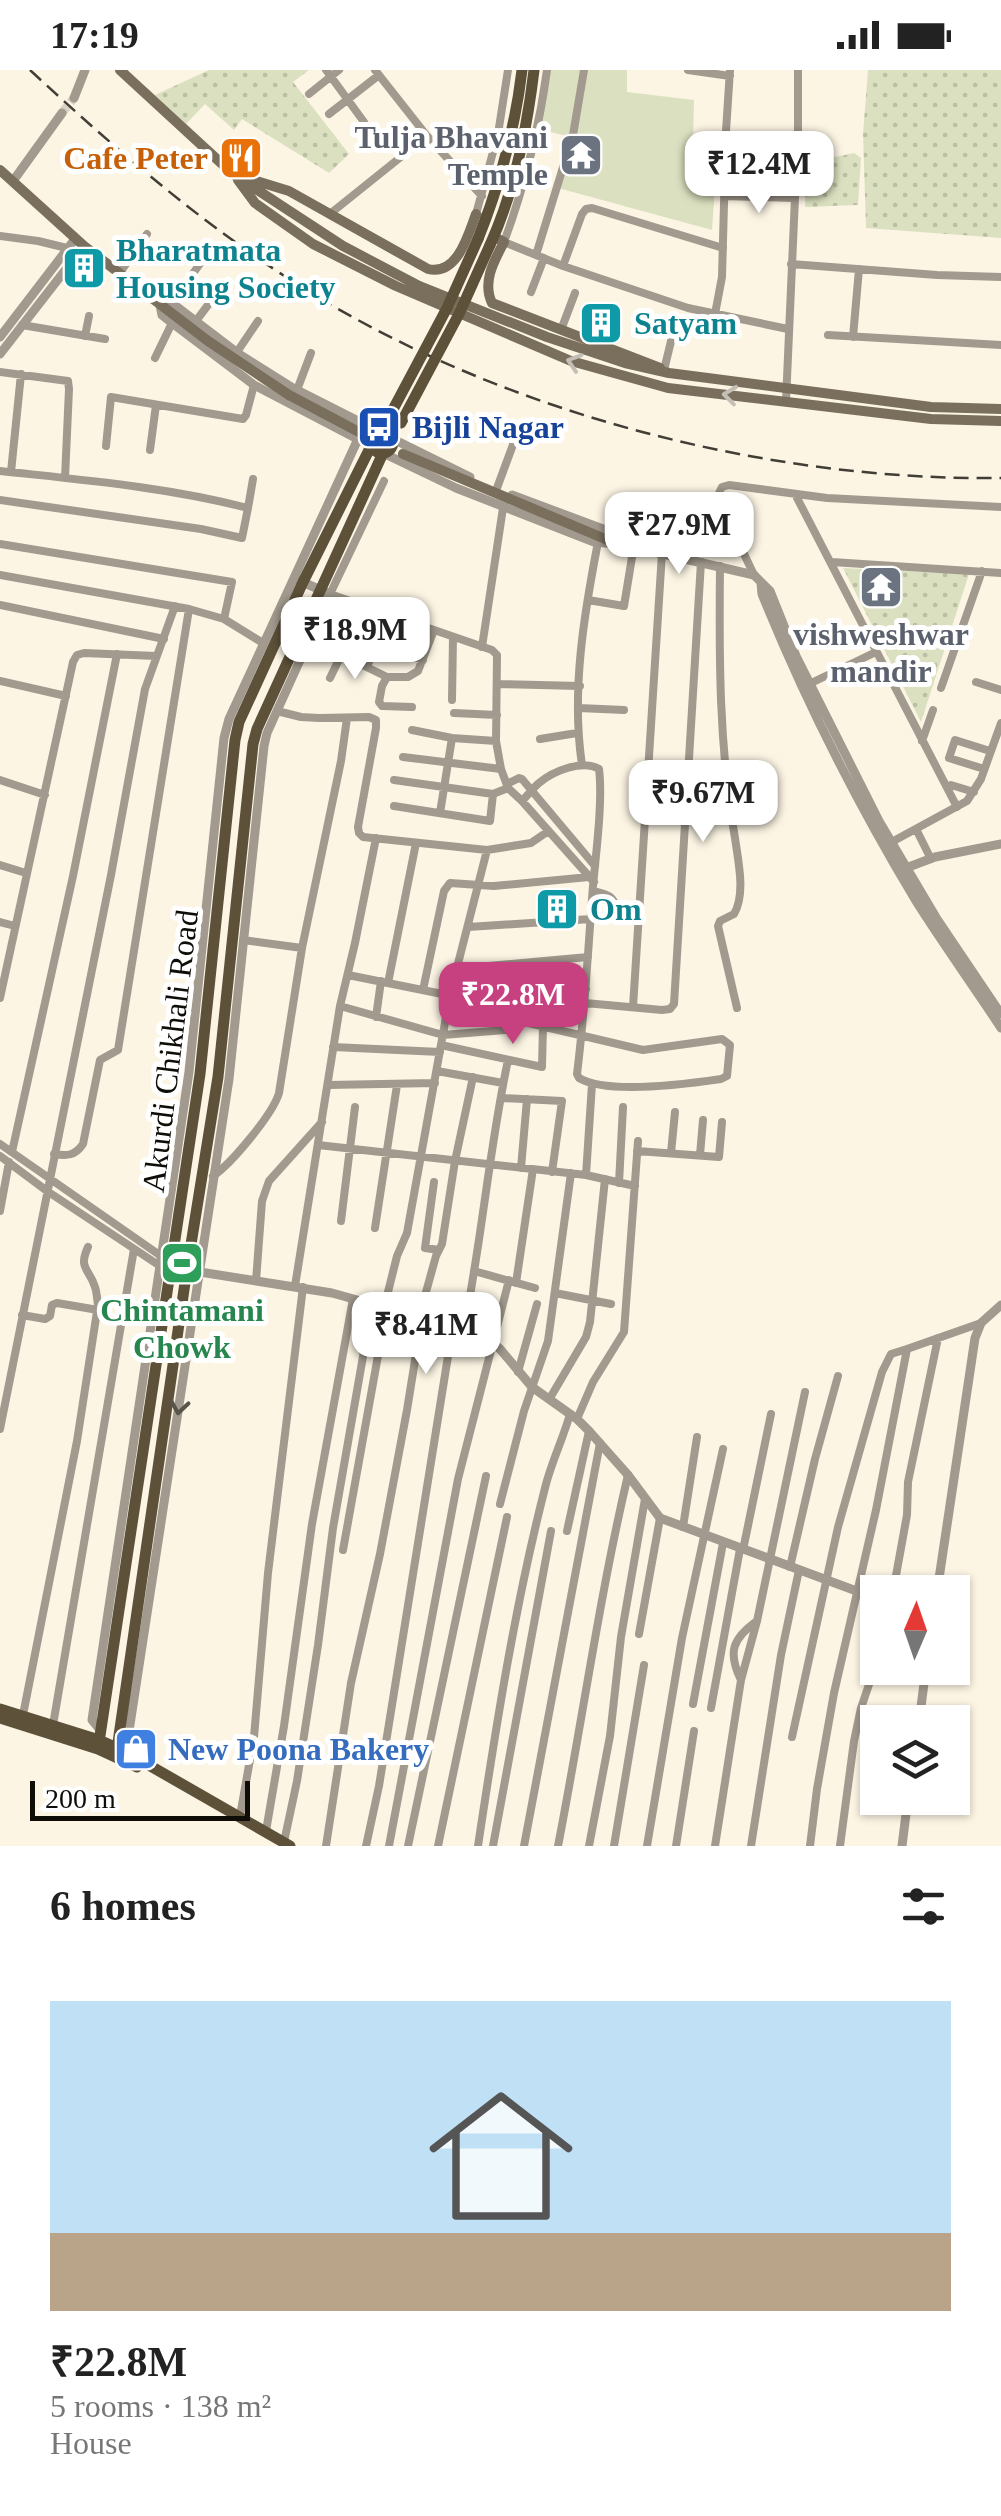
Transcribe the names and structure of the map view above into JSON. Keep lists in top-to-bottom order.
{
  "streets": {
    "main road": ["Akurdi Chikhali Road"]
  },
  "places": {
    "temple": ["Tulja Bhavani Temple", "vishweshwar mandir"],
    "restaurant": ["Cafe Peter"],
    "building": ["Bharatmata Housing Society", "Satyam", "Om"],
    "bus stop": ["Bijli Nagar"],
    "sports": ["Chintamani Chowk"],
    "shop": ["New Poona Bakery"]
  },
  "scale_bar": "200 m",
  "north": "top",
  "page": {
    "status": "17:19",
    "price": [
      "₹12.4M",
      "₹27.9M",
      "₹18.9M",
      "₹9.67M",
      "₹22.8M",
      "₹8.41M"
    ],
    "scale": "200 m",
    "heading": "6 homes",
    "list": [
      {
        "name": "₹22.8M",
        "note": "5 rooms · 138 m² · House"
      }
    ]
  }
}
